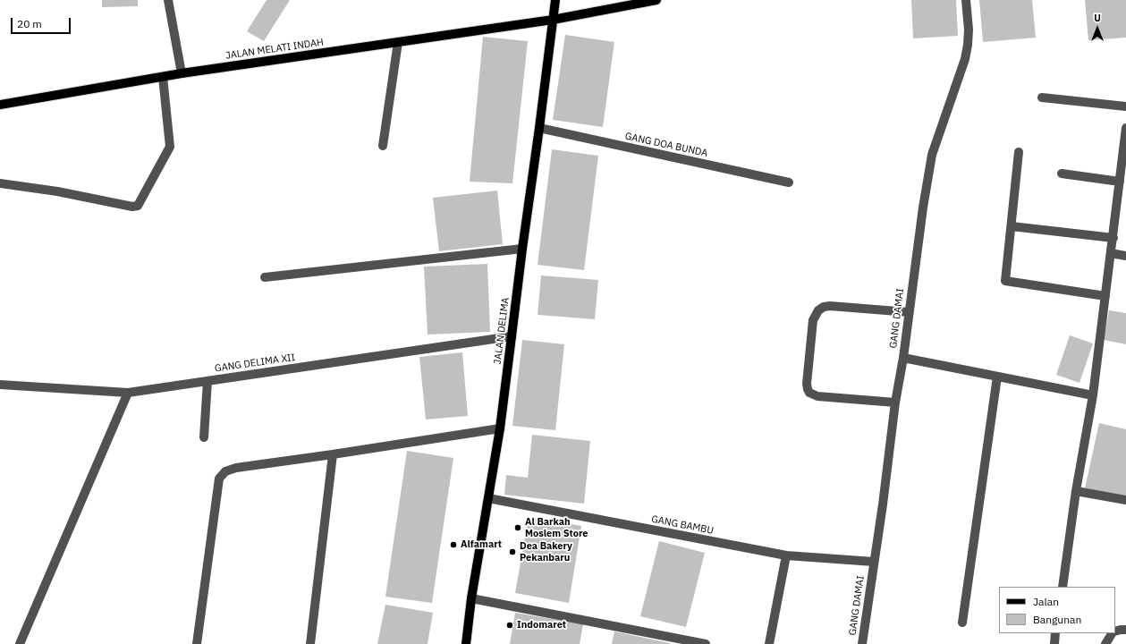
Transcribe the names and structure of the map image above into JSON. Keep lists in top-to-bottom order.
{
  "streets": {
    "main road": ["JALAN MELATI INDAH", "JALAN DELIMA"],
    "street": [
      "GANG DOA BUNDA",
      "GANG DAMAI",
      "GANG DELIMA XII",
      "GANG BAMBU"
    ]
  },
  "crossings": [
    ["JALAN MELATI INDAH", "JALAN DELIMA"],
    ["GANG DOA BUNDA", "JALAN DELIMA"],
    ["GANG DAMAI", "GANG BAMBU"],
    ["JALAN DELIMA", "GANG DELIMA XII"],
    ["JALAN DELIMA", "GANG BAMBU"]
  ],
  "places": [
    "Al Barkah Moslem Store",
    "Alfamart",
    "Dea Bakery Pekanbaru",
    "Indomaret"
  ],
  "legend": ["Jalan", "Bangunan"],
  "scale_bar": "20 m",
  "north": "top"
}
